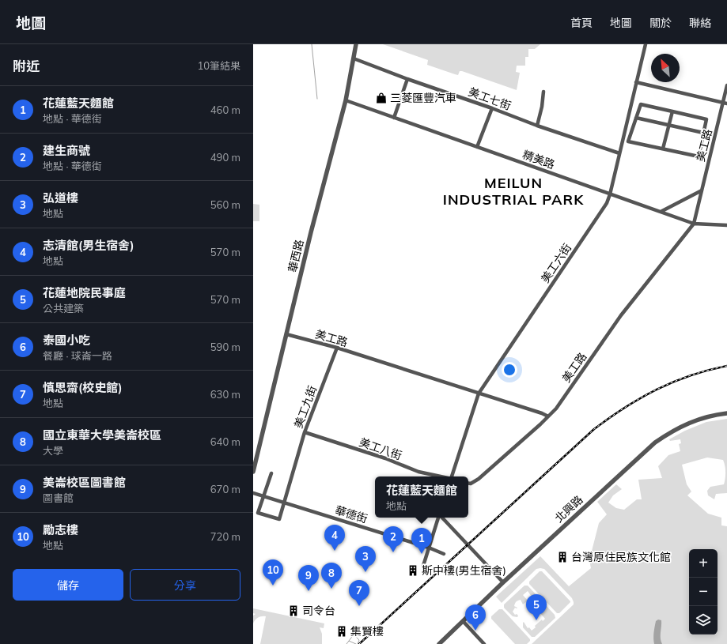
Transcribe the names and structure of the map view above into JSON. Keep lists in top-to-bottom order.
{
  "streets": {
    "street": [
      "美工七街",
      "美工路",
      "精美路",
      "華西路",
      "美工六街",
      "美工九街",
      "美工八街",
      "北興路",
      "華德街"
    ]
  },
  "crossings": [
    ["美工七街", "華西路"],
    ["美工七街", "美工六街"],
    ["美工路", "精美路"],
    ["美工路", "華西路"],
    ["美工路", "美工六街"],
    ["美工路", "美工九街"],
    ["精美路", "華西路"],
    ["精美路", "美工六街"],
    ["美工九街", "美工八街"],
    ["美工九街", "華德街"]
  ],
  "districts": ["MEILUN INDUSTRIAL PARK"],
  "places": {
    "shop": ["三菱匯豐汽車"],
    "building": [
      "台灣原住民族文化館",
      "斯中樓(男生宿舍)",
      "司令台",
      "集賢樓"
    ]
  },
  "north": "top left",
  "page": {
    "header": "地圖",
    "nav": [
      "首頁",
      "地圖",
      "關於",
      "聯絡"
    ],
    "heading": ["附近", "10筆結果"],
    "list": [
      {
        "mark": "1",
        "name": "花蓮藍天麵館",
        "note": "地點 · 華德街",
        "value": "460 m"
      },
      {
        "mark": "2",
        "name": "建生商號",
        "note": "地點 · 華德街",
        "value": "490 m"
      },
      {
        "mark": "3",
        "name": "弘道樓",
        "note": "地點",
        "value": "560 m"
      },
      {
        "mark": "4",
        "name": "志清館(男生宿舍)",
        "note": "地點",
        "value": "570 m"
      },
      {
        "mark": "5",
        "name": "花蓮地院民事庭",
        "note": "公共建築",
        "value": "570 m"
      },
      {
        "mark": "6",
        "name": "泰國小吃",
        "note": "餐廳 · 球崙一路",
        "value": "590 m"
      },
      {
        "mark": "7",
        "name": "慎思齋(校史館)",
        "note": "地點",
        "value": "630 m"
      },
      {
        "mark": "8",
        "name": "國立東華大學美崙校區",
        "note": "大學",
        "value": "640 m"
      },
      {
        "mark": "9",
        "name": "美崙校區圖書館",
        "note": "圖書館",
        "value": "670 m"
      },
      {
        "mark": "10",
        "name": "勵志樓",
        "note": "地點",
        "value": "720 m"
      }
    ],
    "popup": ["花蓮藍天麵館", "地點"],
    "pins": [
      "4",
      "2",
      "1",
      "3",
      "10",
      "8",
      "9",
      "7",
      "5",
      "6"
    ],
    "map_buttons": ["+", "−"],
    "buttons": ["儲存", "分享"]
  }
}
